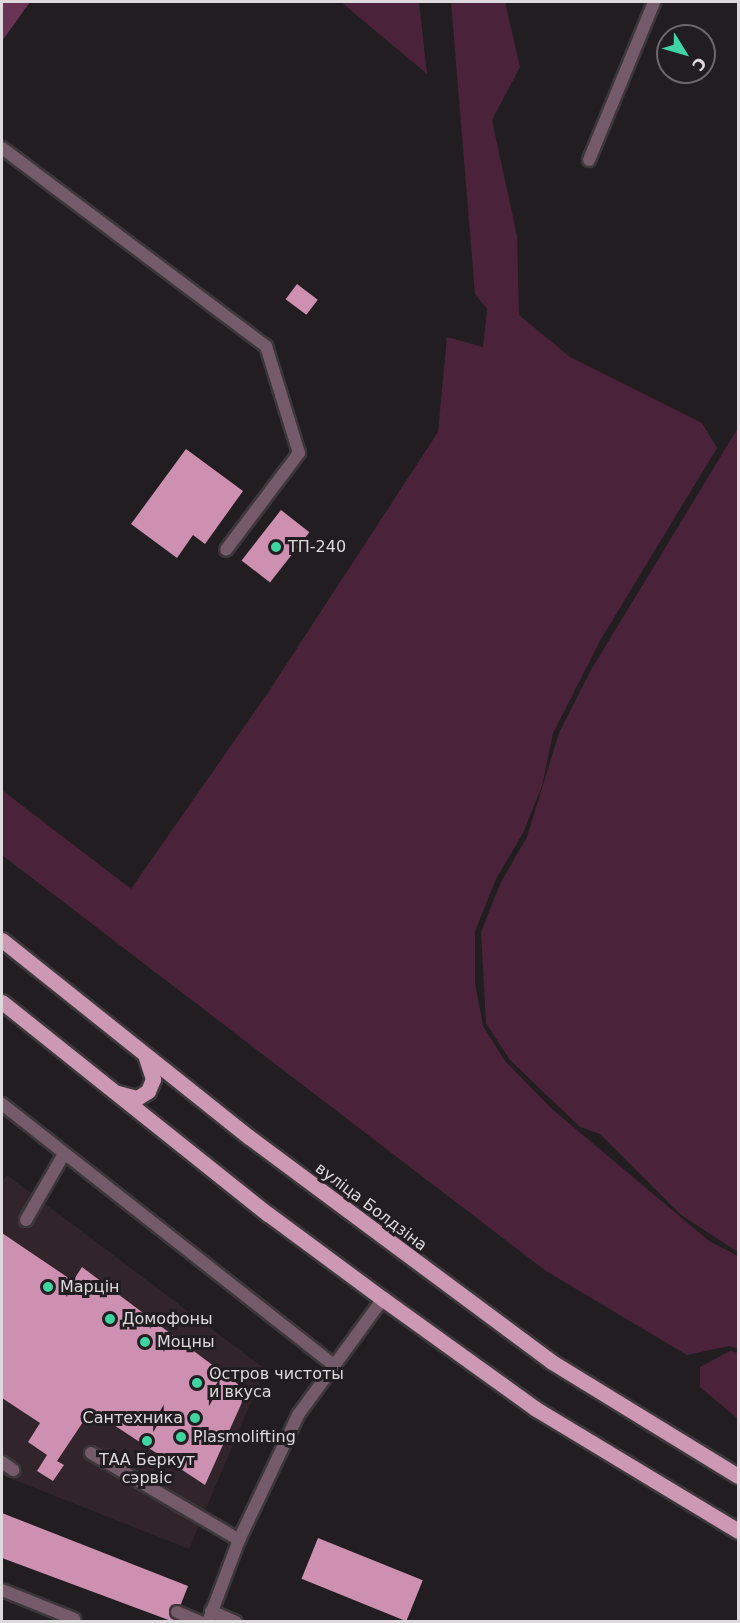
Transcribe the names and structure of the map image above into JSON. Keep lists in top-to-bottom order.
{
  "streets": {
    "main road": ["вуліца Болдзіна"]
  },
  "places": [
    "ТП-240",
    "Марцін",
    "Домофоны",
    "Моцны",
    "Остров чистоты и вкуса",
    "Сантехника",
    "Plasmolifting",
    "ТАА Беркут сэрвіс"
  ],
  "north": "bottom right"
}
